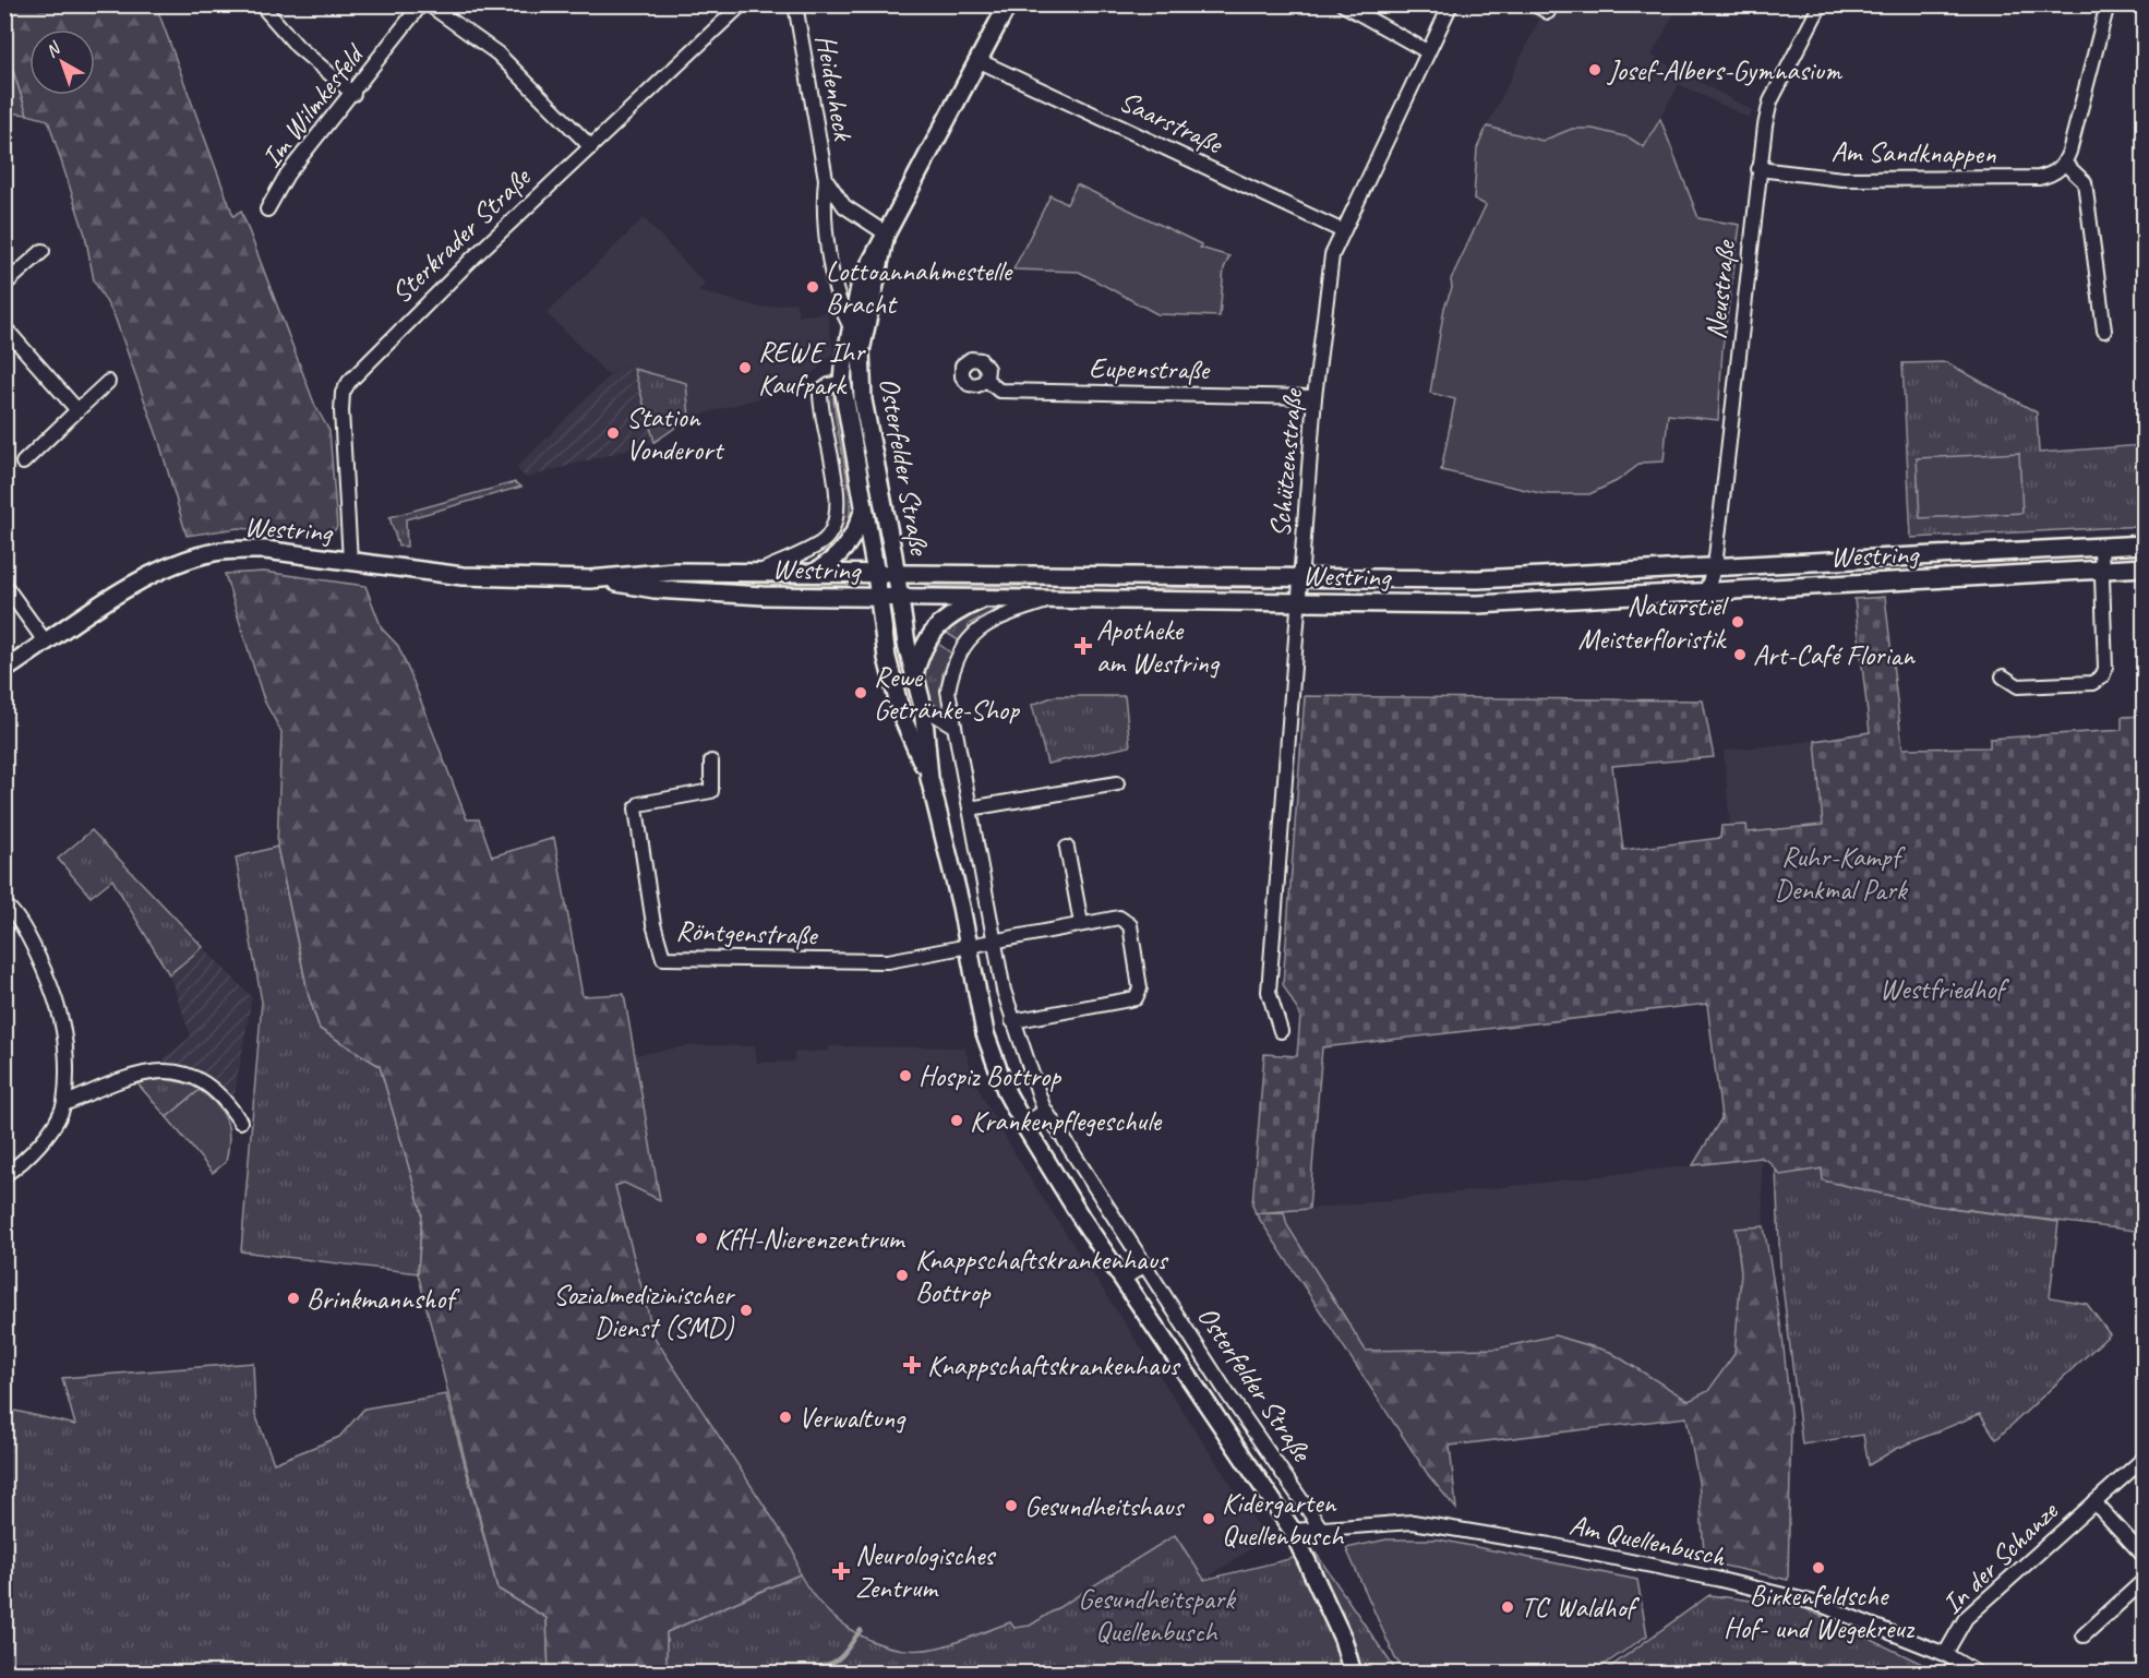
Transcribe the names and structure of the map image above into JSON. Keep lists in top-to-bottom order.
{
  "streets": {
    "main road": ["Osterfelder Straße", "Westring"],
    "street": [
      "Heidenheck",
      "Im Wilmkesfeld",
      "Saarstraße",
      "Am Sandknappen",
      "Sterkrader Straße",
      "Neustraße",
      "Eupenstraße",
      "Schützenstraße",
      "Röntgenstraße",
      "Am Quellenbusch",
      "In der Schanze"
    ]
  },
  "crossings": [
    ["Heidenheck", "Osterfelder Straße"],
    ["Saarstraße", "Schützenstraße"],
    ["Saarstraße", "Osterfelder Straße"],
    ["Am Sandknappen", "Neustraße"],
    ["Sterkrader Straße", "Westring"],
    ["Neustraße", "Westring"],
    ["Eupenstraße", "Schützenstraße"],
    ["Schützenstraße", "Westring"],
    ["Osterfelder Straße", "Westring"],
    ["Osterfelder Straße", "Röntgenstraße"],
    ["Osterfelder Straße", "Am Quellenbusch"],
    ["Am Quellenbusch", "In der Schanze"]
  ],
  "parks": ["Ruhr-Kampf Denkmal Park", "Westfriedhof", "Gesundheitspark Quellenbusch"],
  "places": {
    "other": [
      "Josef-Albers-Gymnasium",
      "Lottoannahmestelle Bracht",
      "REWE Ihr Kaufpark",
      "Station Vonderort",
      "Naturstiel Meisterfloristik",
      "Art-Café Florian",
      "Rewe Getränke-Shop",
      "Hospiz Bottrop",
      "Krankenpflegeschule",
      "KfH-Nierenzentrum",
      "Knappschaftskrankenhaus Bottrop",
      "Brinkmannshof",
      "Sozialmedizinischer Dienst (SMD)",
      "Verwaltung",
      "Gesundheitshaus",
      "Kidergarten Quellenbusch",
      "Birkenfeldsche Hof- und Wegekreuz",
      "TC Waldhof"
    ],
    "health": ["Apotheke am Westring", "Knappschaftskrankenhaus", "Neurologisches Zentrum"]
  },
  "north": "top left"
}
